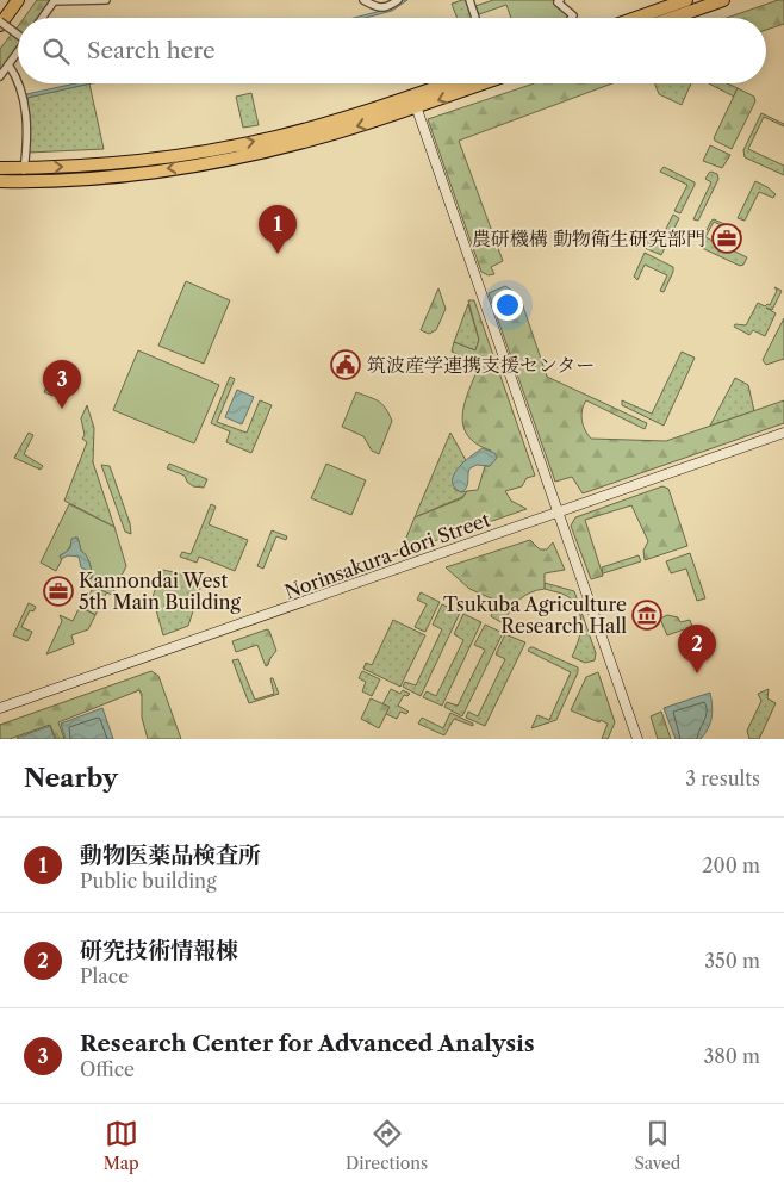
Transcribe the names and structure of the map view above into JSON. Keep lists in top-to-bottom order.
{
  "streets": {
    "street": ["Norinsakura-dori Street"]
  },
  "places": {
    "office": ["農研機構 動物衛生研究部門", "Kannondai West 5th Main Building"],
    "public building": ["筑波産学連携支援センター"],
    "museum": ["Tsukuba Agriculture Research Hall"]
  },
  "page": {
    "search": "Search here",
    "pins": ["1", "3", "2"],
    "heading": ["Nearby", "3 results"],
    "list": [
      {
        "mark": "1",
        "name": "動物医薬品検査所",
        "note": "Public building",
        "value": "200 m"
      },
      {
        "mark": "2",
        "name": "研究技術情報棟",
        "note": "Place",
        "value": "350 m"
      },
      {
        "mark": "3",
        "name": "Research Center for Advanced Analysis",
        "note": "Office",
        "value": "380 m"
      }
    ],
    "nav": ["Map", "Directions", "Saved"]
  }
}
